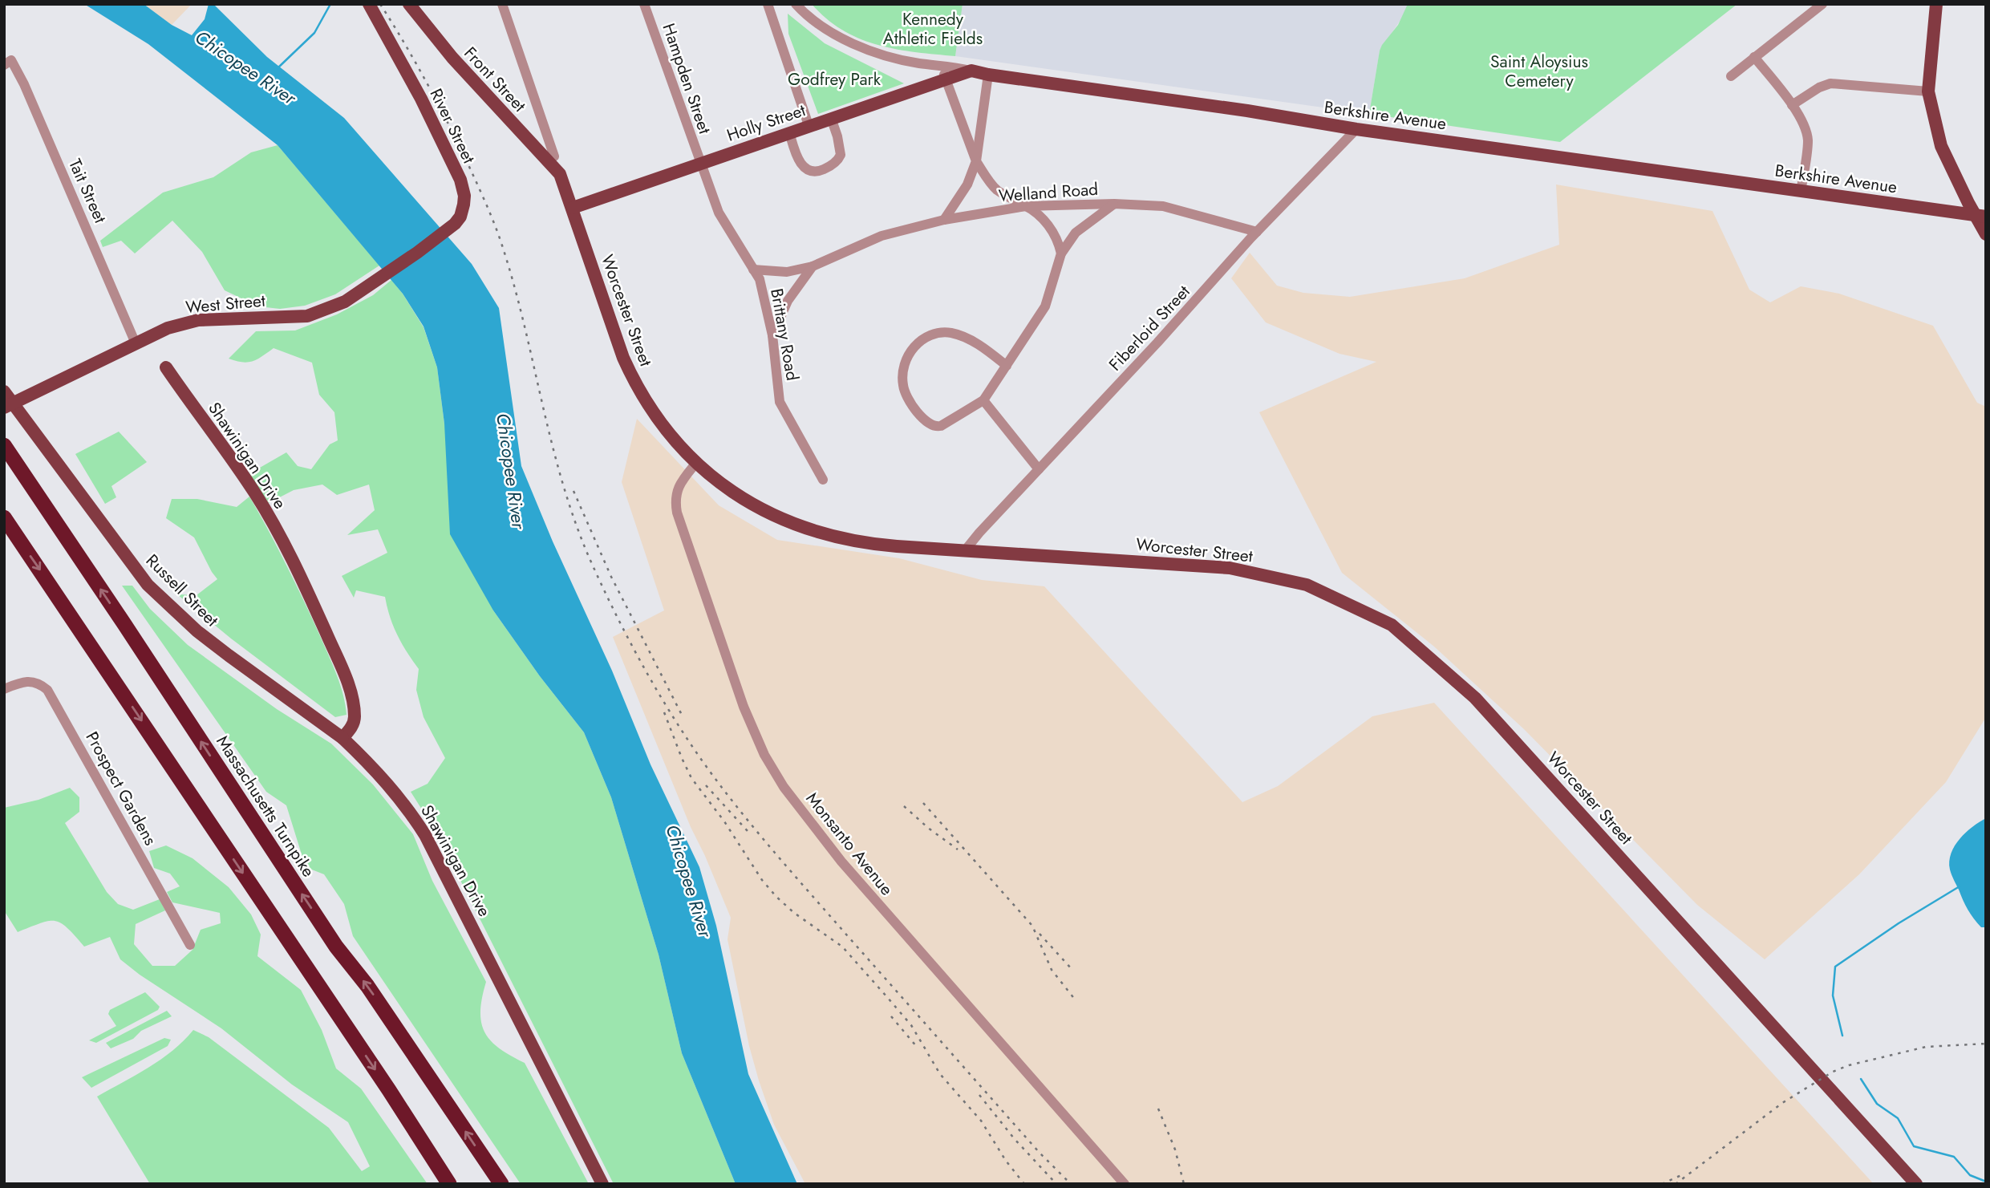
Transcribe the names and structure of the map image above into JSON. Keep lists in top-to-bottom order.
{
  "streets": {
    "highway": ["Massachusetts Turnpike"],
    "main road": [
      "Front Street",
      "Berkshire Avenue",
      "Holly Street",
      "River Street",
      "West Street",
      "Worcester Street",
      "Shawinigan Drive",
      "Russell Street"
    ],
    "street": [
      "Hampden Street",
      "Tait Street",
      "Welland Road",
      "Fiberloid Street",
      "Brittany Road",
      "Prospect Gardens",
      "Monsanto Avenue"
    ]
  },
  "crossings": [
    ["Hampden Street", "Holly Street"],
    ["Hampden Street", "Brittany Road"],
    ["Front Street", "Worcester Street"],
    ["Berkshire Avenue", "Holly Street"],
    ["Berkshire Avenue", "Fiberloid Street"],
    ["Holly Street", "Worcester Street"],
    ["Holly Street", "Brittany Road"],
    ["River Street", "West Street"],
    ["Tait Street", "West Street"],
    ["Welland Road", "Fiberloid Street"],
    ["Welland Road", "Brittany Road"],
    ["West Street", "Russell Street"],
    ["Worcester Street", "Fiberloid Street"],
    ["Worcester Street", "Monsanto Avenue"],
    ["Shawinigan Drive", "Russell Street"]
  ],
  "water": ["Chicopee River"],
  "parks": ["Kennedy Athletic Fields", "Saint Aloysius Cemetery", "Godfrey Park"]
}
